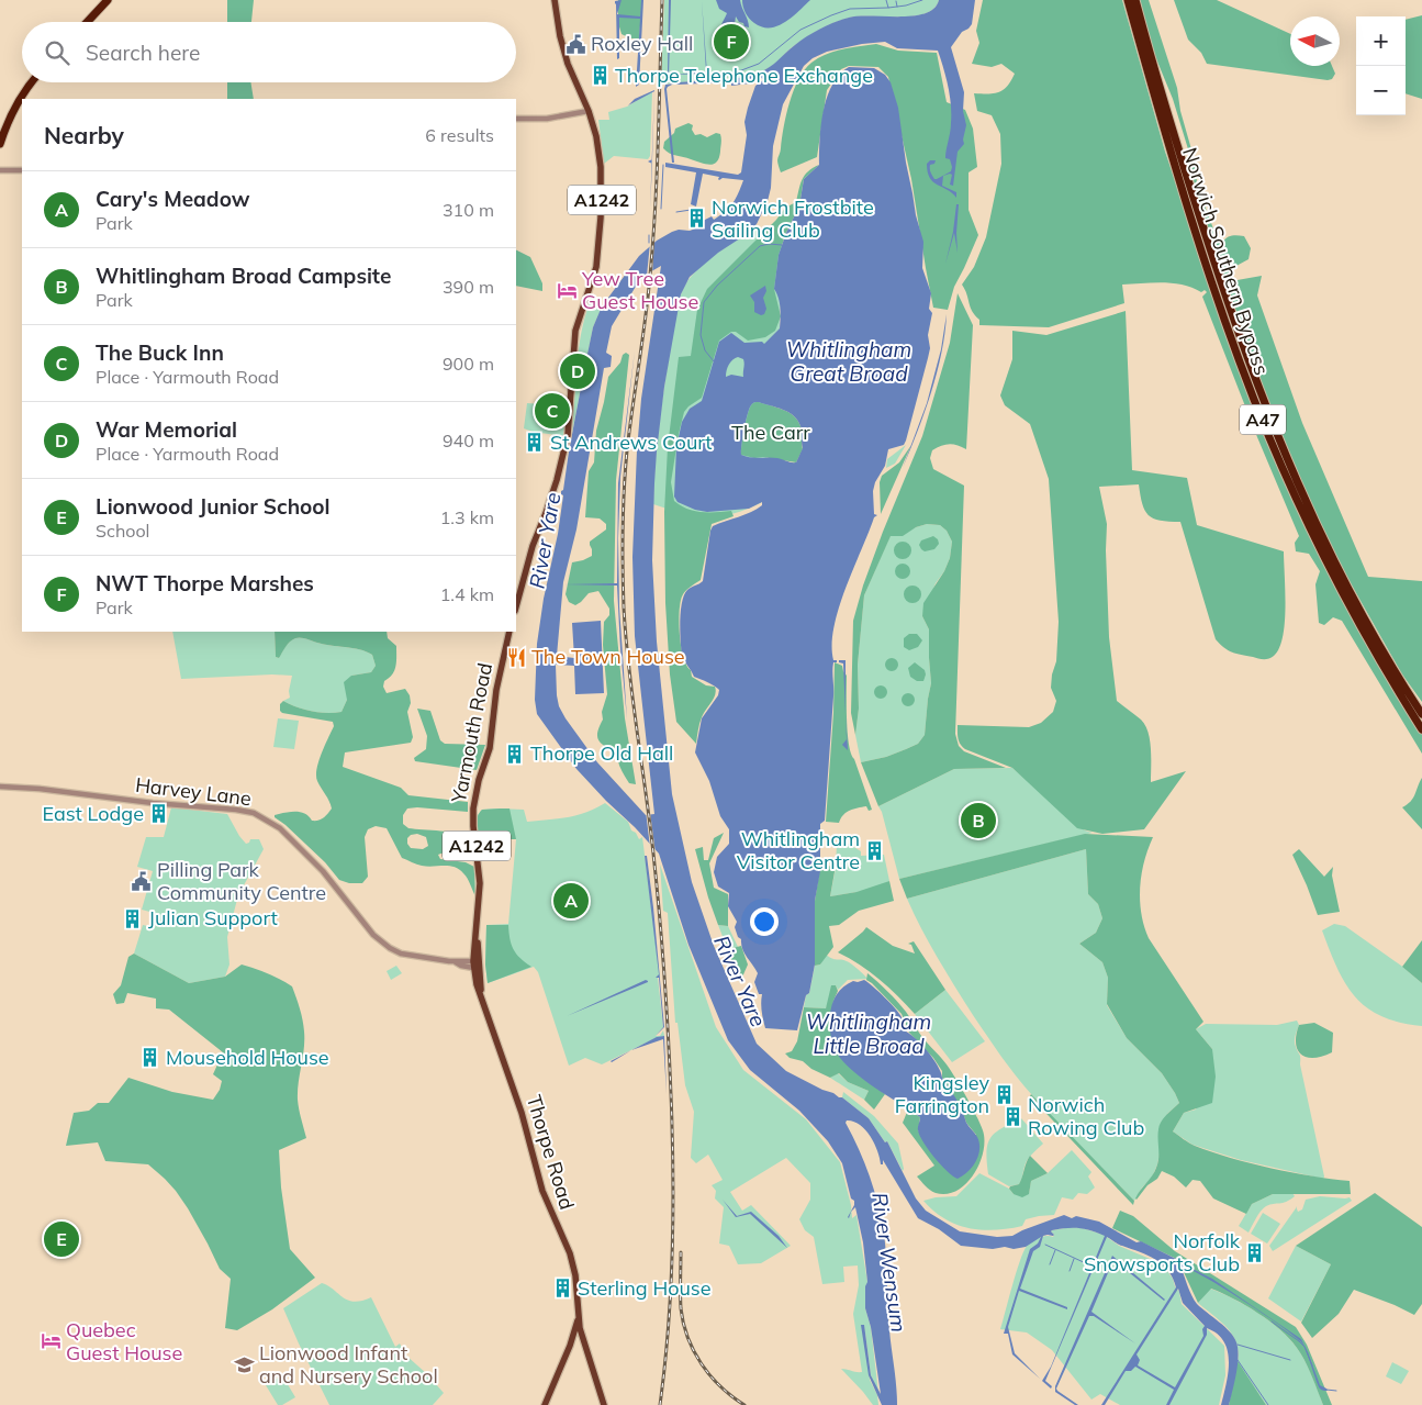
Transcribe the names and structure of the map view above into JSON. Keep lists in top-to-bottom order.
{
  "streets": {
    "highway": ["Norwich Southern Bypass", "A47"],
    "main road": ["A1242", "Yarmouth Road", "Thorpe Road"],
    "street": ["Harvey Lane"]
  },
  "crossings": [
    ["A1242", "Thorpe Road"],
    ["Yarmouth Road", "Harvey Lane"],
    ["Yarmouth Road", "Thorpe Road"],
    ["Harvey Lane", "Thorpe Road"]
  ],
  "water": [
    "Whitlingham Great Broad",
    "River Yare",
    "Whitlingham Little Broad",
    "River Wensum"
  ],
  "parks": ["The Carr"],
  "places": {
    "public building": ["Roxley Hall", "Pilling Park Community Centre"],
    "building": [
      "Thorpe Telephone Exchange",
      "Norwich Frostbite Sailing Club",
      "St Andrews Court",
      "Thorpe Old Hall",
      "East Lodge",
      "Whitlingham Visitor Centre",
      "Julian Support",
      "Mousehold House",
      "Kingsley Farrington",
      "Norwich Rowing Club",
      "Norfolk Snowsports Club",
      "Sterling House"
    ],
    "hotel": ["Yew Tree Guest House", "Quebec Guest House"],
    "restaurant": ["The Town House"],
    "school or university": ["Lionwood Infant and Nursery School"]
  },
  "north": "left",
  "page": {
    "map_buttons": ["+", "−"],
    "pins": [
      "F",
      "D",
      "C",
      "B",
      "A",
      "E"
    ],
    "search": "Search here",
    "heading": ["Nearby", "6 results"],
    "list": [
      {
        "mark": "A",
        "name": "Cary's Meadow",
        "note": "Park",
        "value": "310 m"
      },
      {
        "mark": "B",
        "name": "Whitlingham Broad Campsite",
        "note": "Park",
        "value": "390 m"
      },
      {
        "mark": "C",
        "name": "The Buck Inn",
        "note": "Place · Yarmouth Road",
        "value": "900 m"
      },
      {
        "mark": "D",
        "name": "War Memorial",
        "note": "Place · Yarmouth Road",
        "value": "940 m"
      },
      {
        "mark": "E",
        "name": "Lionwood Junior School",
        "note": "School",
        "value": "1.3 km"
      },
      {
        "mark": "F",
        "name": "NWT Thorpe Marshes",
        "note": "Park",
        "value": "1.4 km"
      }
    ]
  }
}
